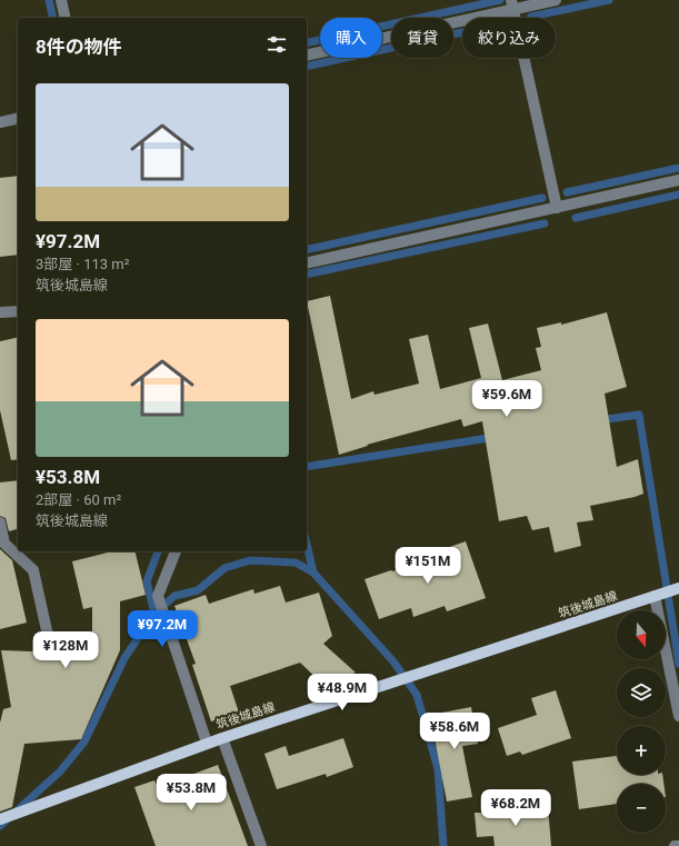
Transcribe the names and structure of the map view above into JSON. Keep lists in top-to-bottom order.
{
  "streets": {
    "main road": ["筑後城島線"]
  },
  "north": "bottom",
  "page": {
    "chip": ["購入", "賃貸", "絞り込み"],
    "heading": "8件の物件",
    "list": [
      {
        "name": "¥97.2M",
        "note": "3部屋 · 113 m² · 筑後城島線"
      },
      {
        "name": "¥53.8M",
        "note": "2部屋 · 60 m² · 筑後城島線"
      }
    ],
    "price": [
      "¥59.6M",
      "¥151M",
      "¥97.2M",
      "¥128M",
      "¥48.9M",
      "¥58.6M",
      "¥53.8M",
      "¥68.2M"
    ],
    "map_buttons": ["+", "−"]
  }
}
